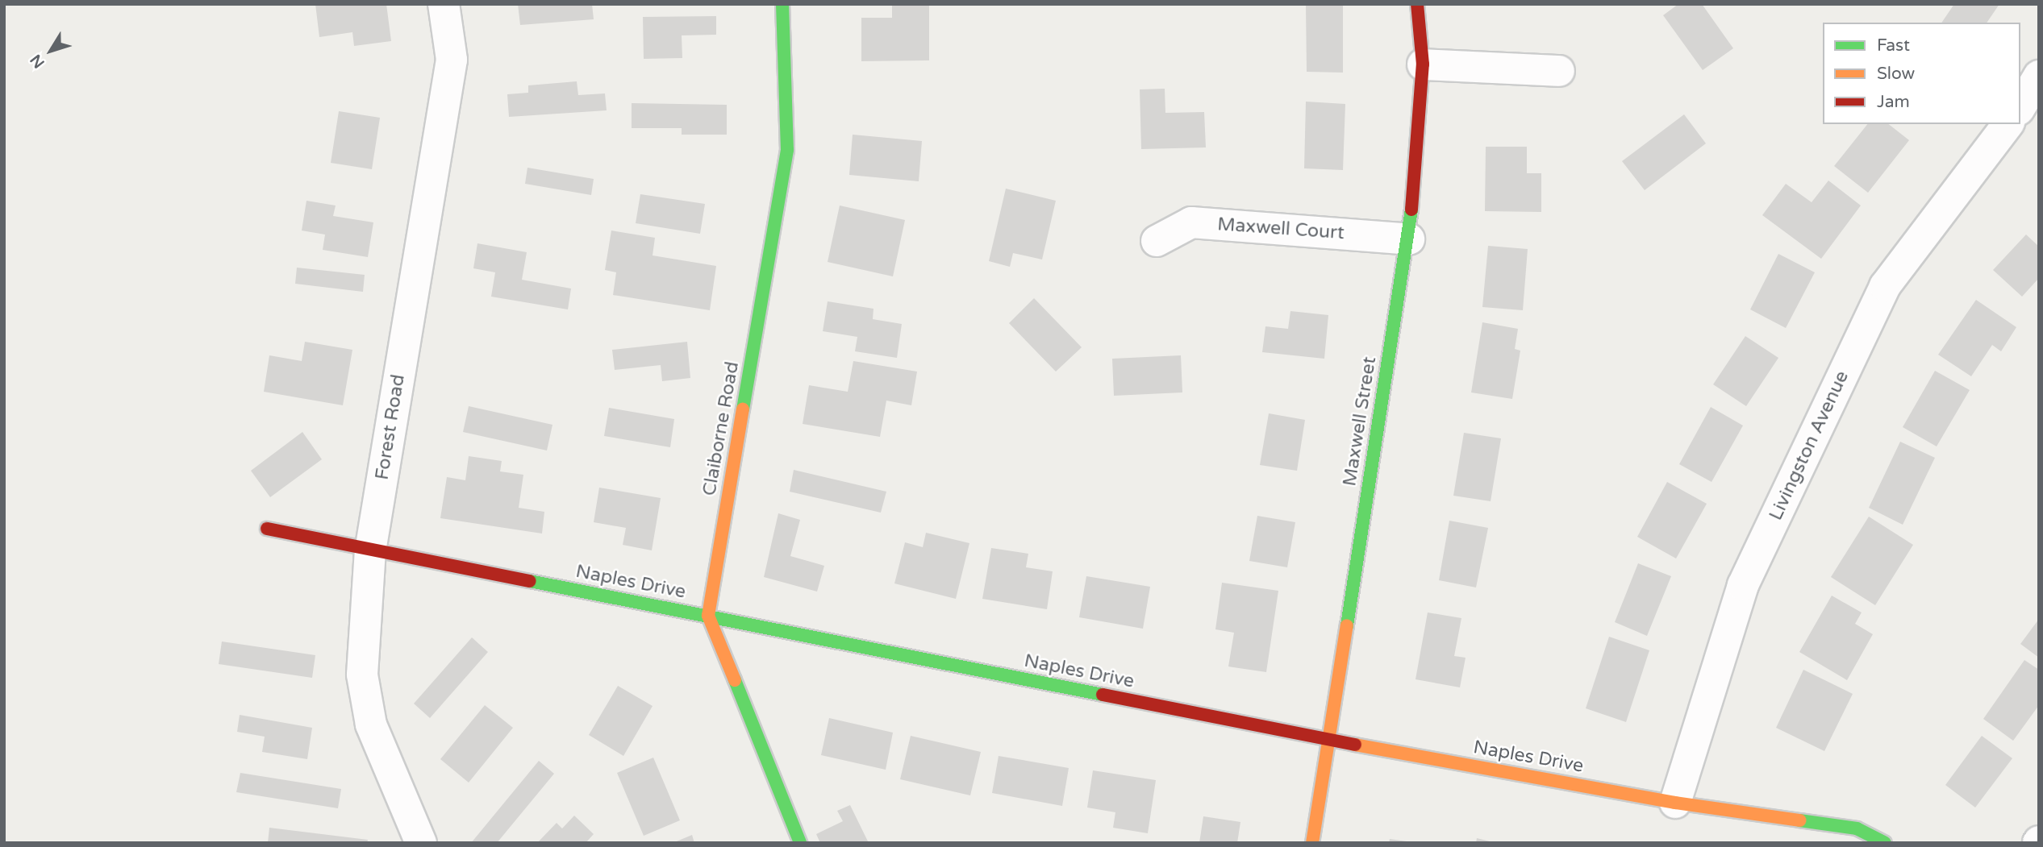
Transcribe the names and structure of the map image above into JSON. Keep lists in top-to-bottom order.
{
  "streets": {
    "street": [
      "Maxwell Court",
      "Maxwell Street",
      "Forest Road",
      "Claiborne Road",
      "Livingston Avenue",
      "Naples Drive"
    ]
  },
  "crossings": [
    ["Maxwell Court", "Maxwell Street"],
    ["Maxwell Street", "Naples Drive"],
    ["Forest Road", "Naples Drive"],
    ["Claiborne Road", "Naples Drive"],
    ["Livingston Avenue", "Naples Drive"]
  ],
  "legend": ["Fast", "Slow", "Jam"],
  "north": "bottom left"
}
